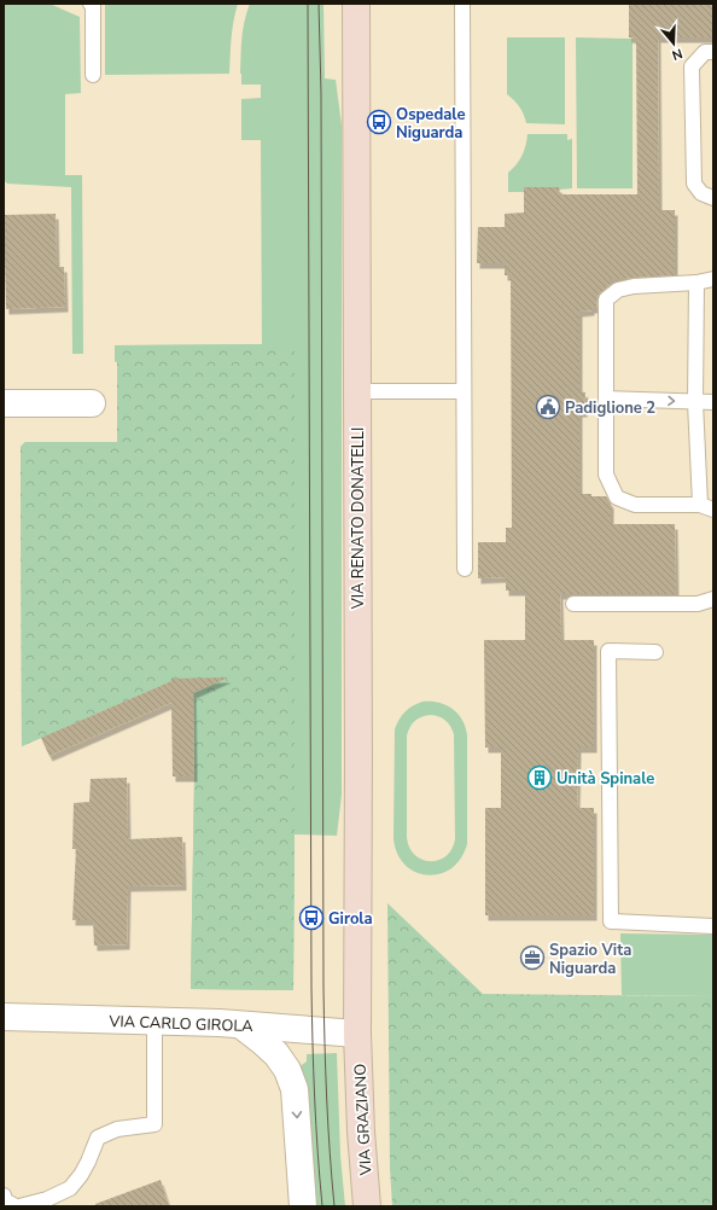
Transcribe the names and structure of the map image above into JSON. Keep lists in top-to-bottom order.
{
  "streets": {
    "main road": ["VIA RENATO DONATELLI", "VIA GRAZIANO"],
    "street": ["VIA CARLO GIROLA"]
  },
  "crossings": [
    ["VIA RENATO DONATELLI", "VIA CARLO GIROLA"],
    ["VIA RENATO DONATELLI", "VIA GRAZIANO"],
    ["VIA CARLO GIROLA", "VIA GRAZIANO"]
  ],
  "places": {
    "bus stop": ["Ospedale Niguarda", "Girola"],
    "public building": ["Padiglione 2"],
    "building": ["Unità Spinale"],
    "office": ["Spazio Vita Niguarda"]
  },
  "north": "bottom"
}
